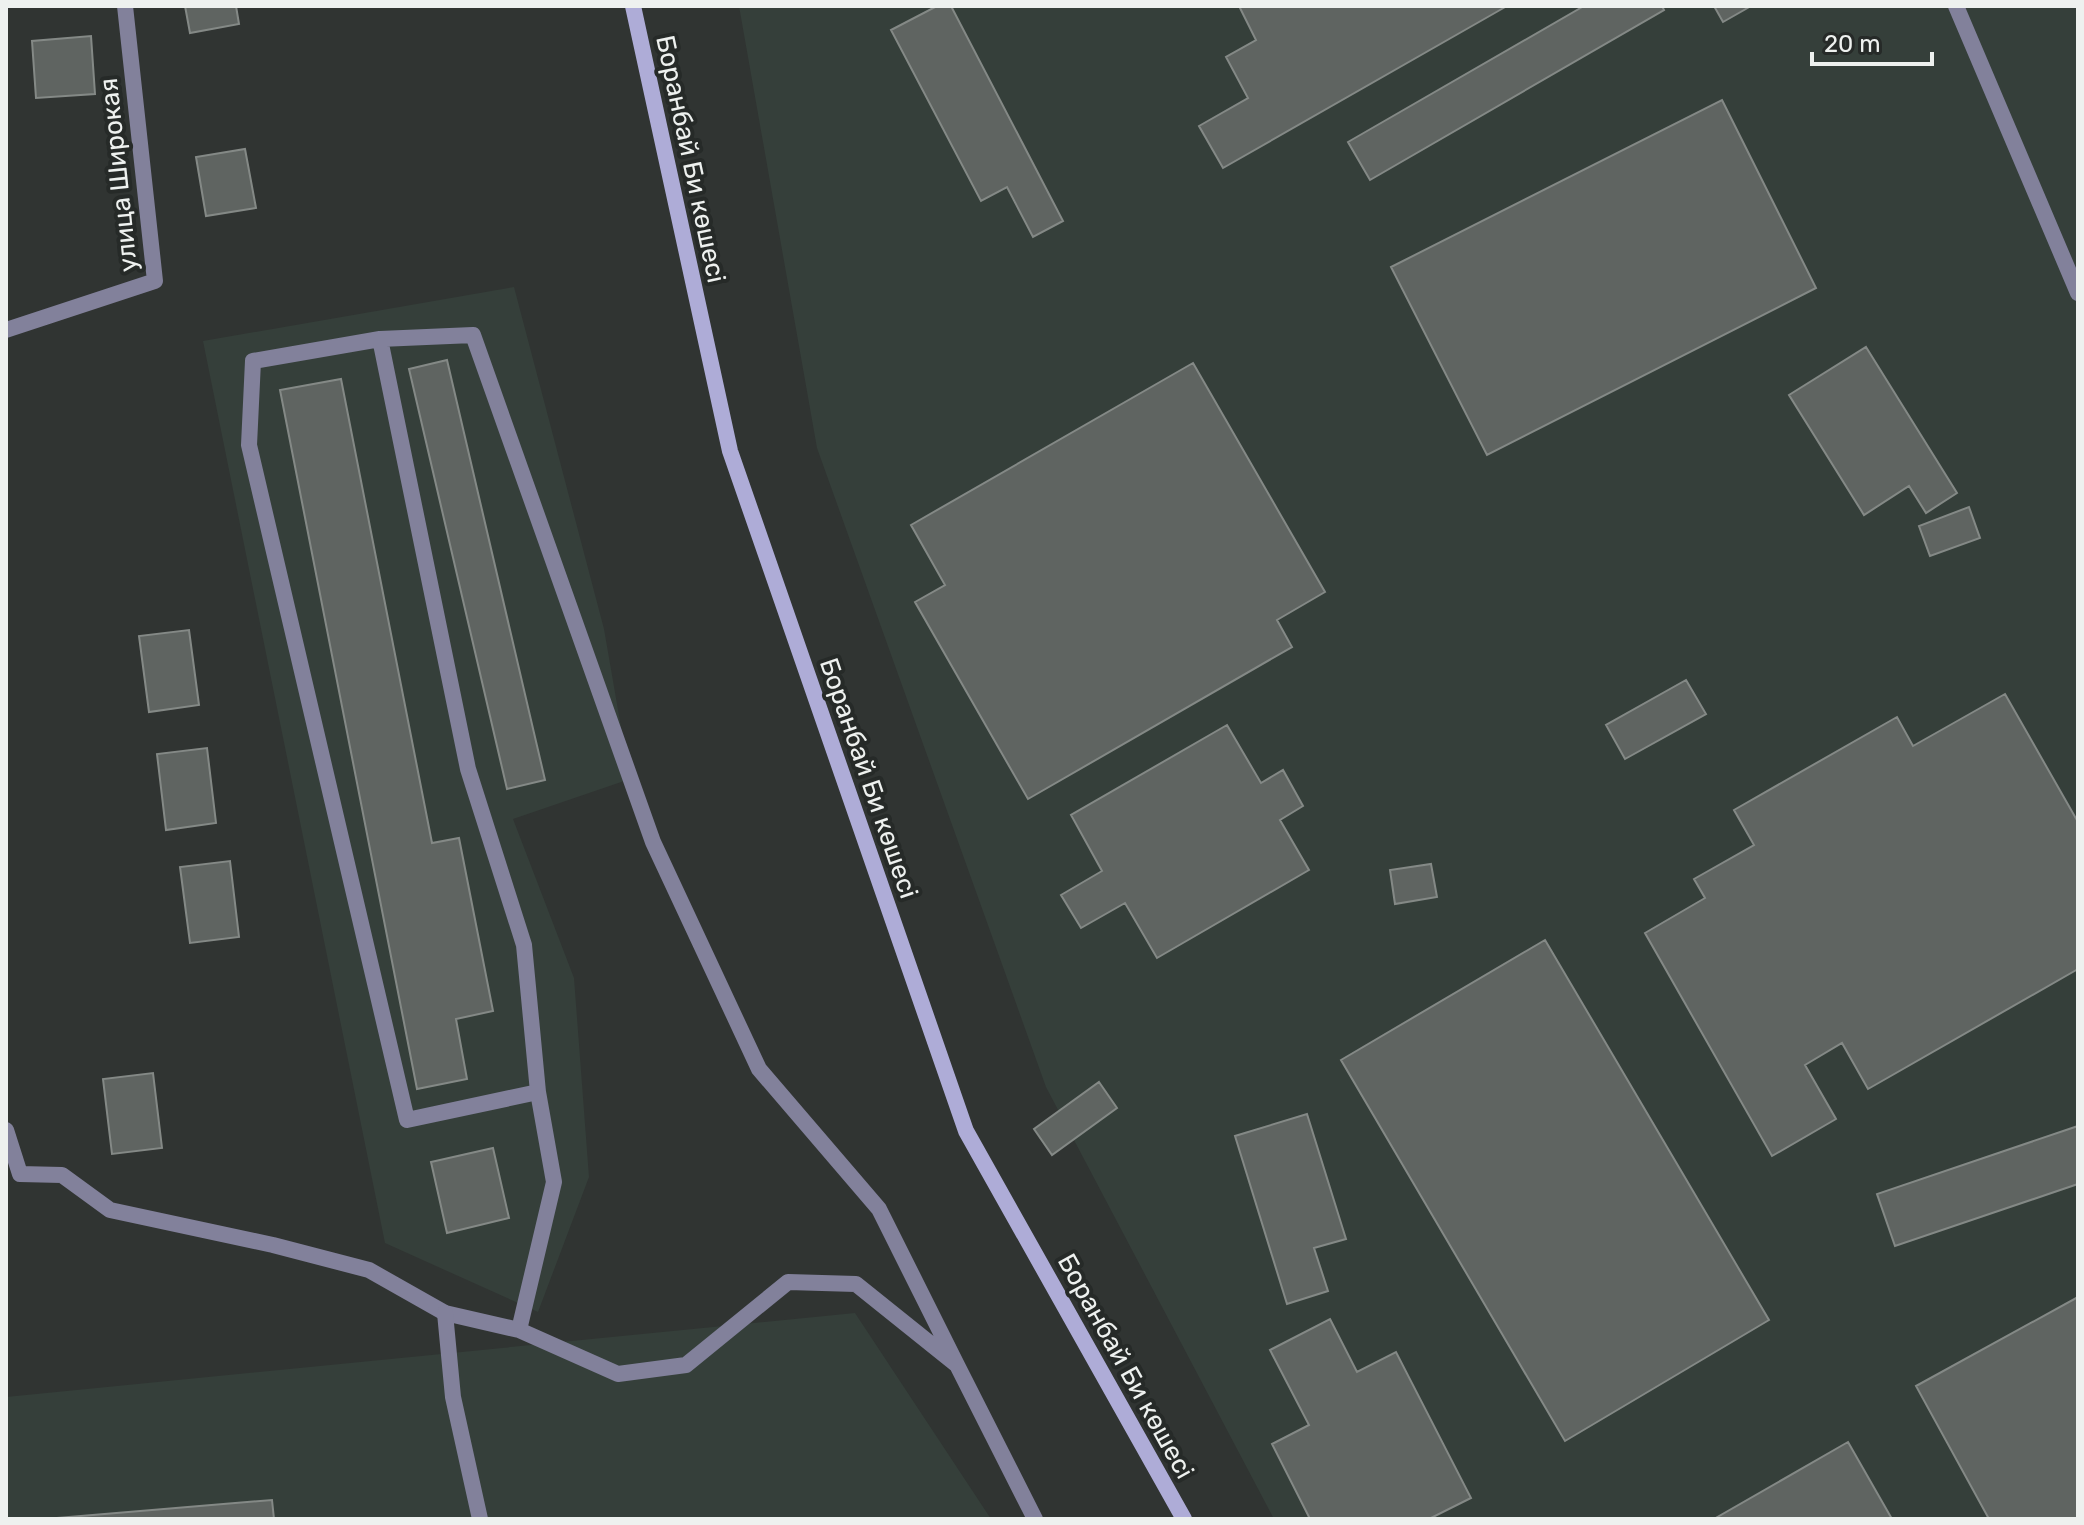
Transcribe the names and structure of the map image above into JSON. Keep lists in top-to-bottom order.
{
  "streets": {
    "main road": ["Боранбай Би көшесі"],
    "street": ["улица Широкая"]
  },
  "scale_bar": "20 m"
}
